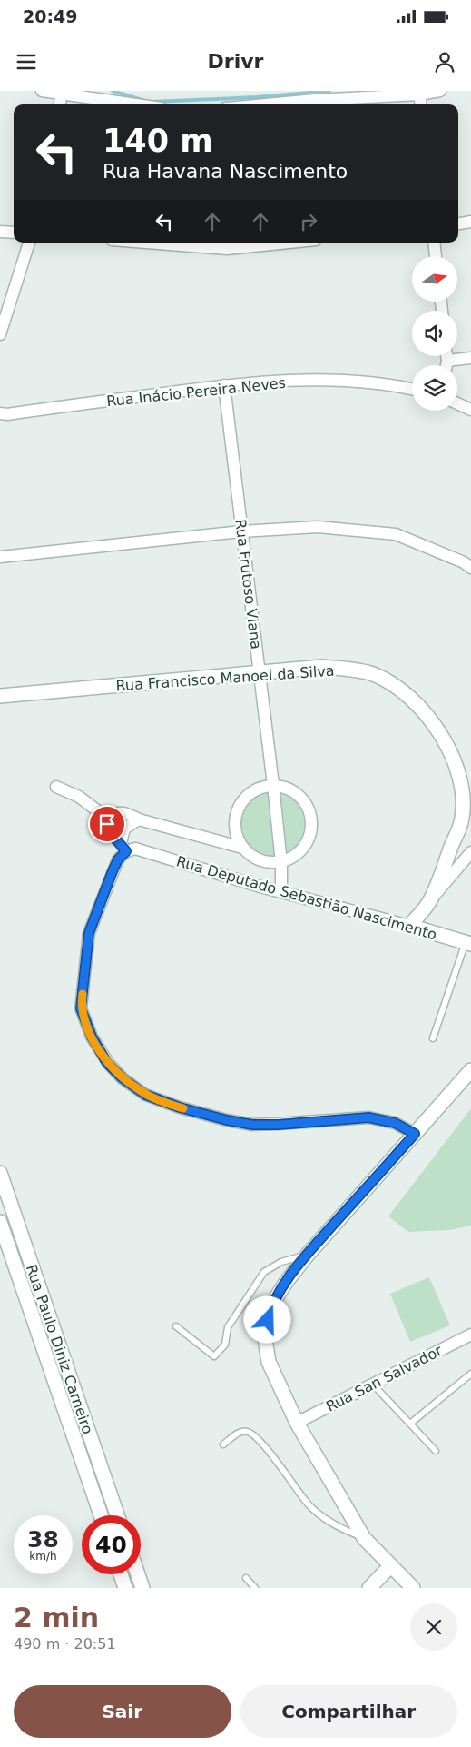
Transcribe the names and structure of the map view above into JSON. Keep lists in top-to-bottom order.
{
  "streets": {
    "street": [
      "Rua Inácio Pereira Neves",
      "Rua Frutoso Viana",
      "Rua Francisco Manoel da Silva",
      "Rua Deputado Sebastião Nascimento",
      "Rua Paulo Diniz Carneiro",
      "Rua San Salvador"
    ]
  },
  "crossings": [
    ["Rua Inácio Pereira Neves", "Rua Frutoso Viana"],
    ["Rua Frutoso Viana", "Rua Francisco Manoel da Silva"],
    ["Rua Frutoso Viana", "Rua Deputado Sebastião Nascimento"],
    ["Rua Francisco Manoel da Silva", "Rua Deputado Sebastião Nascimento"]
  ],
  "north": "right",
  "page": {
    "status": "20:49",
    "header": "Drivr",
    "turn": ["140 m", "Rua Havana Nascimento"],
    "speed": "38 km/h",
    "limit": "40",
    "heading": ["2 min", "490 m · 20:51"],
    "buttons": ["Sair", "Compartilhar"]
  }
}
